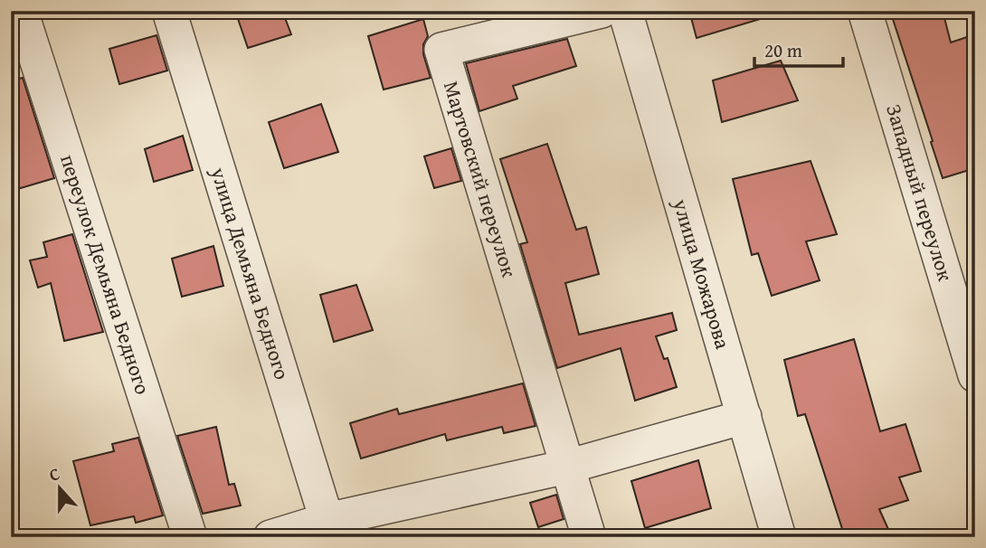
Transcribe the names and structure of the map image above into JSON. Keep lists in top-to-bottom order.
{
  "streets": {
    "street": [
      "Мартовский переулок",
      "Западный переулок",
      "переулок Демьяна Бедного",
      "улица Демьяна Бедного",
      "улица Можарова"
    ]
  },
  "scale_bar": "20 m",
  "north": "top"
}
